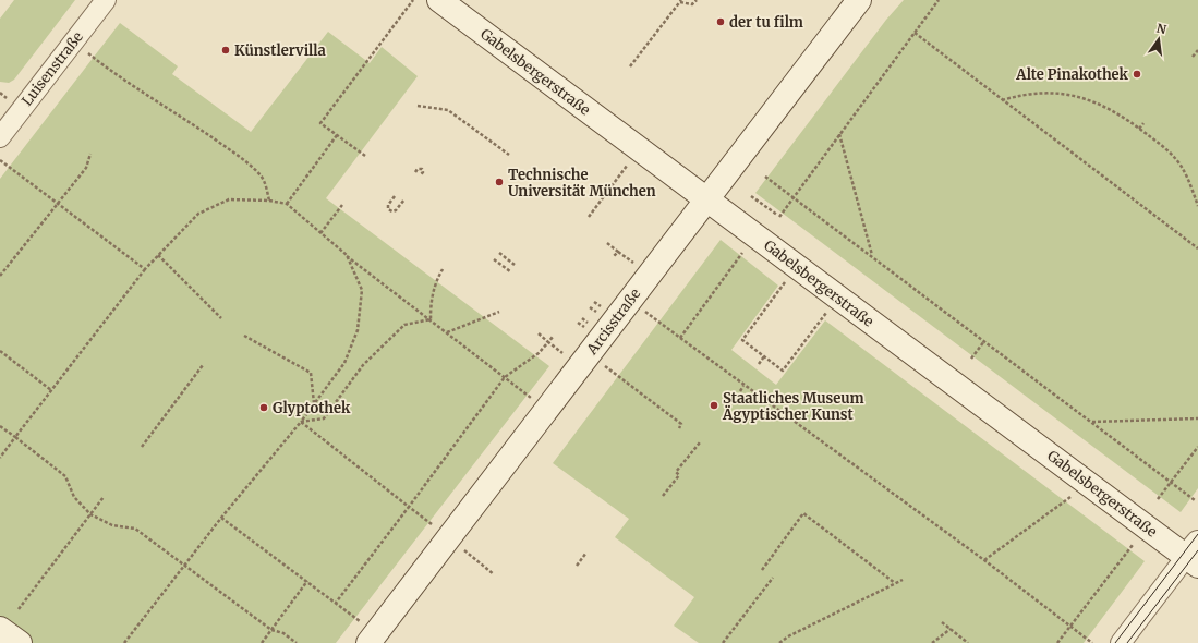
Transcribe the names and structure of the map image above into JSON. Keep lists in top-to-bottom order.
{
  "streets": {
    "main road": ["Gabelsbergerstraße", "Arcisstraße"],
    "street": ["Luisenstraße"]
  },
  "crossings": [
    ["Gabelsbergerstraße", "Arcisstraße"]
  ],
  "places": [
    "der tu film",
    "Künstlervilla",
    "Alte Pinakothek",
    "Technische Universität München",
    "Staatliches Museum Ägyptischer Kunst",
    "Glyptothek"
  ],
  "north": "top"
}
